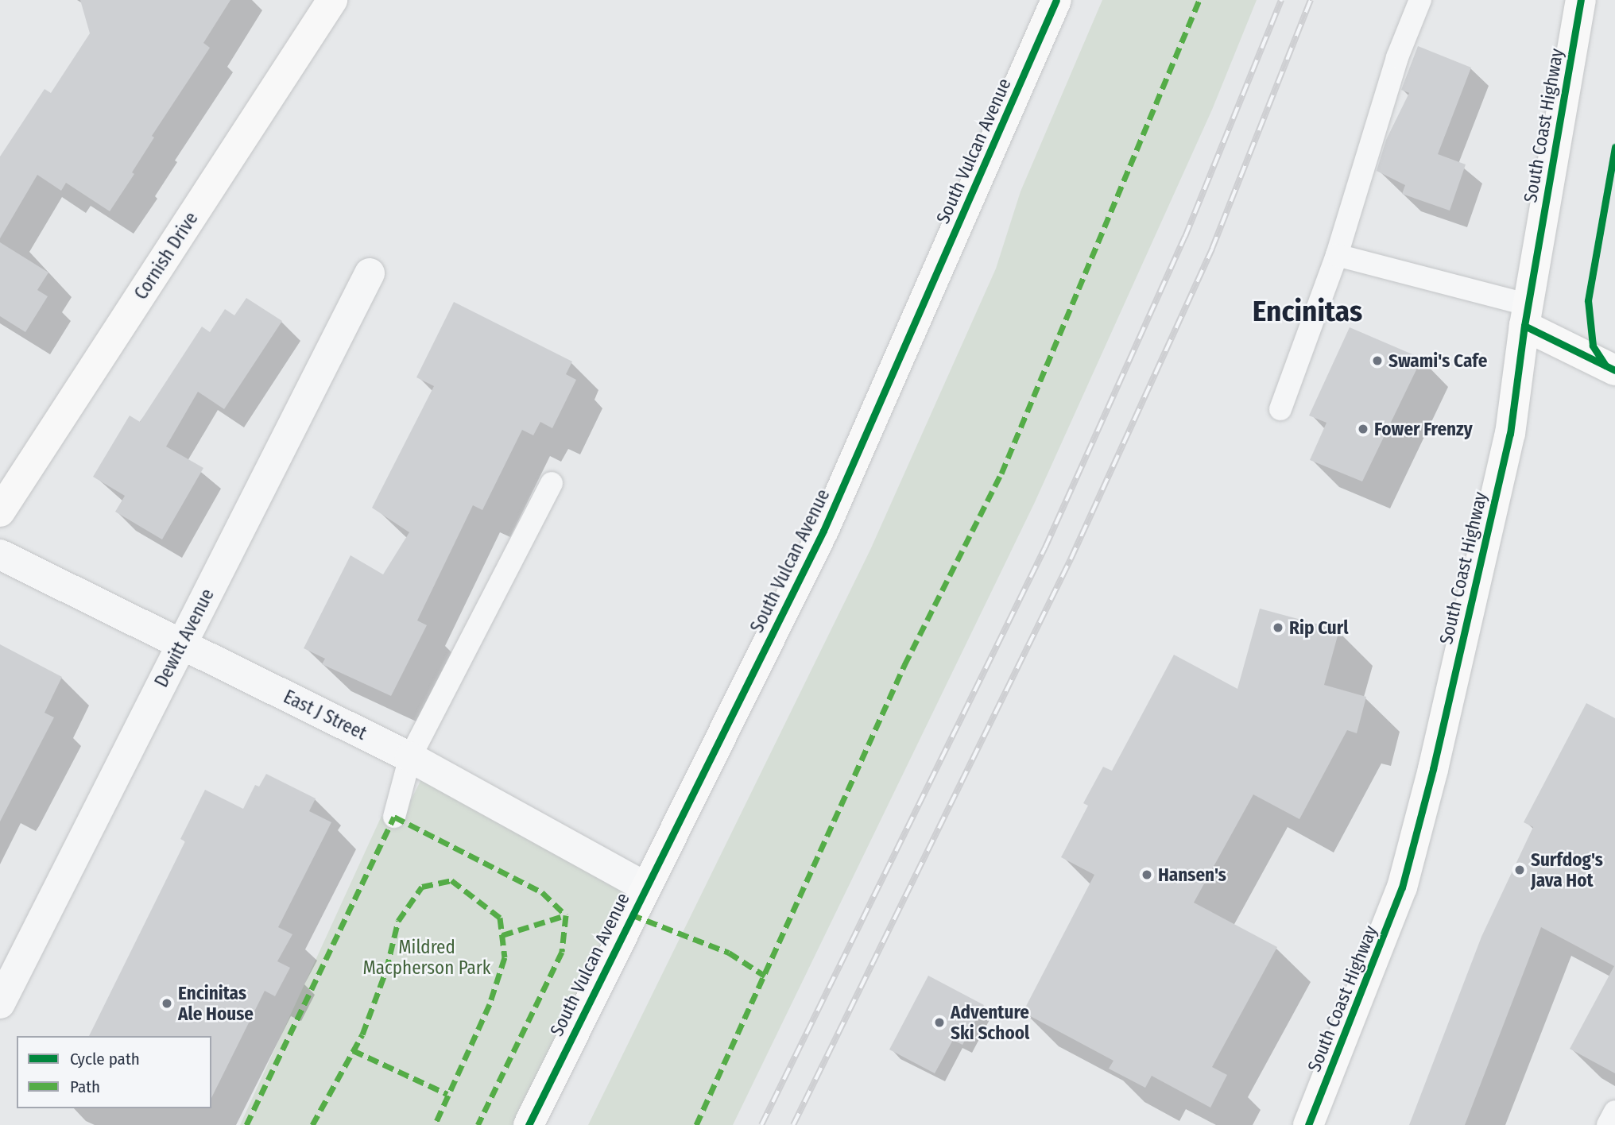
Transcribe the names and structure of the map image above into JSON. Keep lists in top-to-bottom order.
{
  "streets": {
    "main road": ["South Coast Highway", "South Vulcan Avenue", "Cornish Drive"],
    "street": ["Dewitt Avenue", "East J Street"]
  },
  "crossings": [
    ["South Vulcan Avenue", "East J Street"],
    ["Dewitt Avenue", "East J Street"]
  ],
  "districts": ["Encinitas"],
  "parks": ["Mildred Macpherson Park"],
  "places": [
    "Swami's Cafe",
    "Fower Frenzy",
    "Rip Curl",
    "Surfdog's Java Hot",
    "Hansen's",
    "Encinitas Ale House",
    "Adventure Ski School"
  ],
  "legend": ["Cycle path", "Path"]
}
